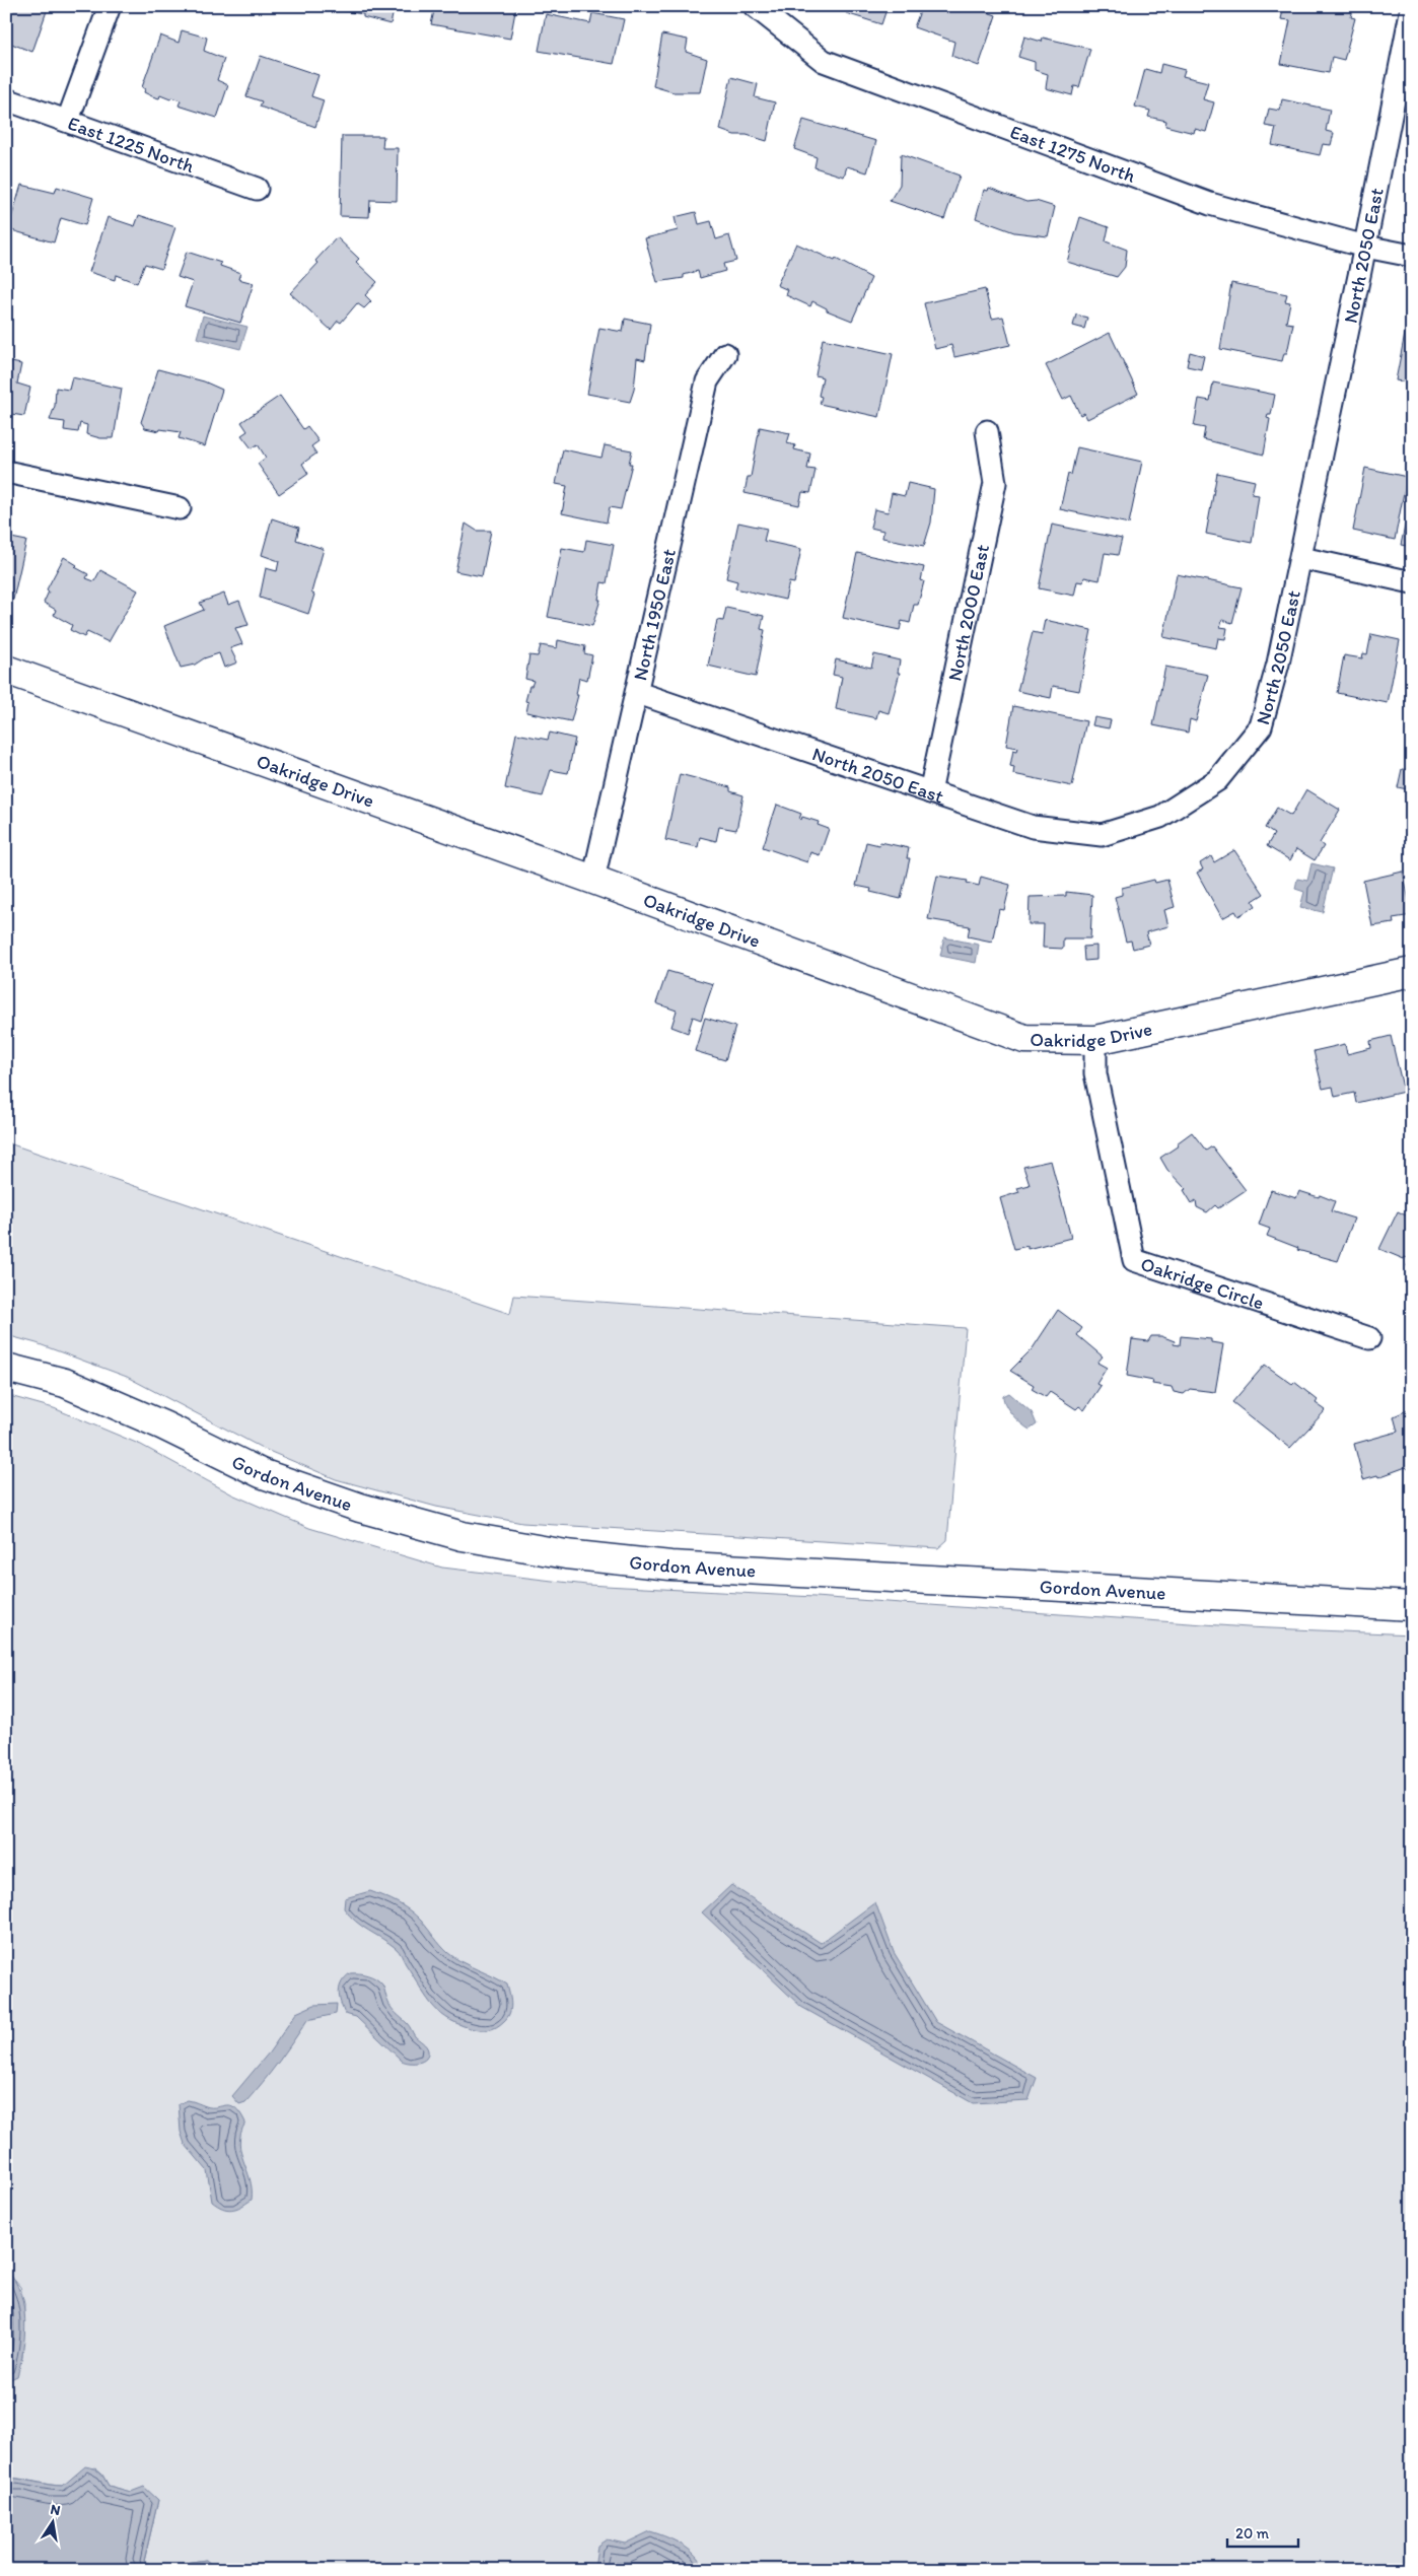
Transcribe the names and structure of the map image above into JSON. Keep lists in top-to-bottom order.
{
  "streets": {
    "street": [
      "East 1225 North",
      "East 1275 North",
      "North 2050 East",
      "North 2000 East",
      "North 1950 East",
      "Oakridge Drive",
      "Oakridge Circle",
      "Gordon Avenue"
    ]
  },
  "crossings": [
    ["East 1275 North", "North 2050 East"],
    ["North 2050 East", "North 2000 East"],
    ["North 2050 East", "North 1950 East"],
    ["North 1950 East", "Oakridge Drive"],
    ["Oakridge Drive", "Oakridge Circle"]
  ],
  "scale_bar": "20 m",
  "north": "top"
}
